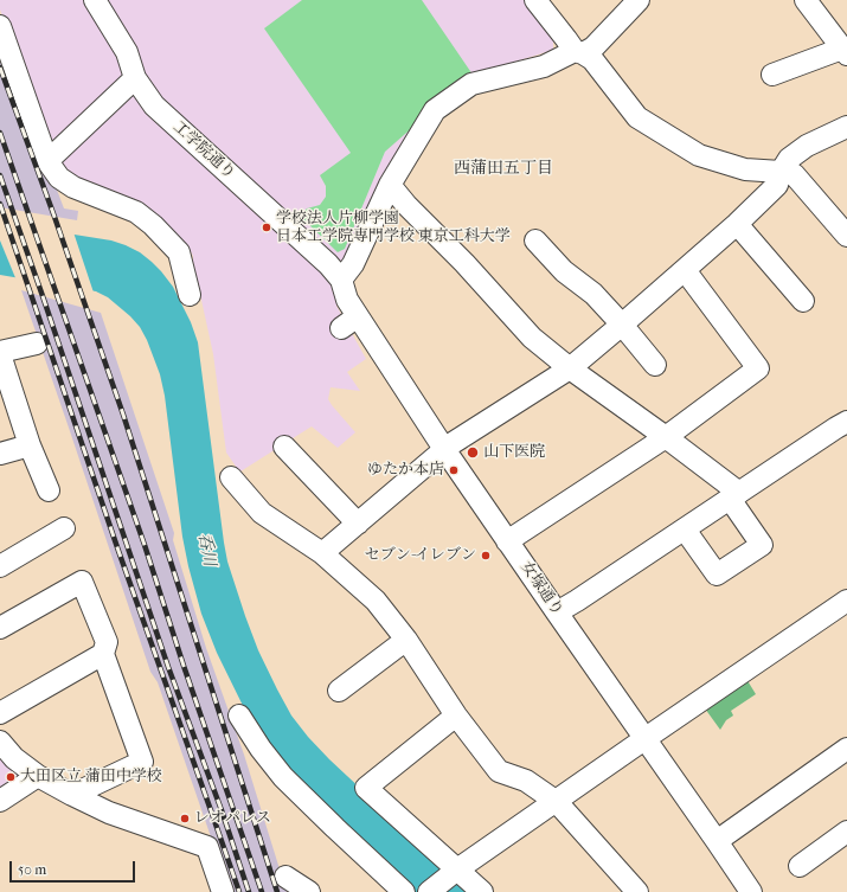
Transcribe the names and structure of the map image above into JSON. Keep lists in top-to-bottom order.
{
  "streets": {
    "street": ["工学院通り", "女塚通り"]
  },
  "crossings": [
    ["工学院通り", "女塚通り"]
  ],
  "districts": ["西蒲田五丁目"],
  "water": ["呑川"],
  "places": [
    "学校法人片柳学園 日本工学院専門学校 東京工科大学",
    "山下医院",
    "ゆたか本店",
    "セブン-イレブン",
    "大田区立 蒲田中学校",
    "レオパレス"
  ],
  "scale_bar": "50 m"
}
